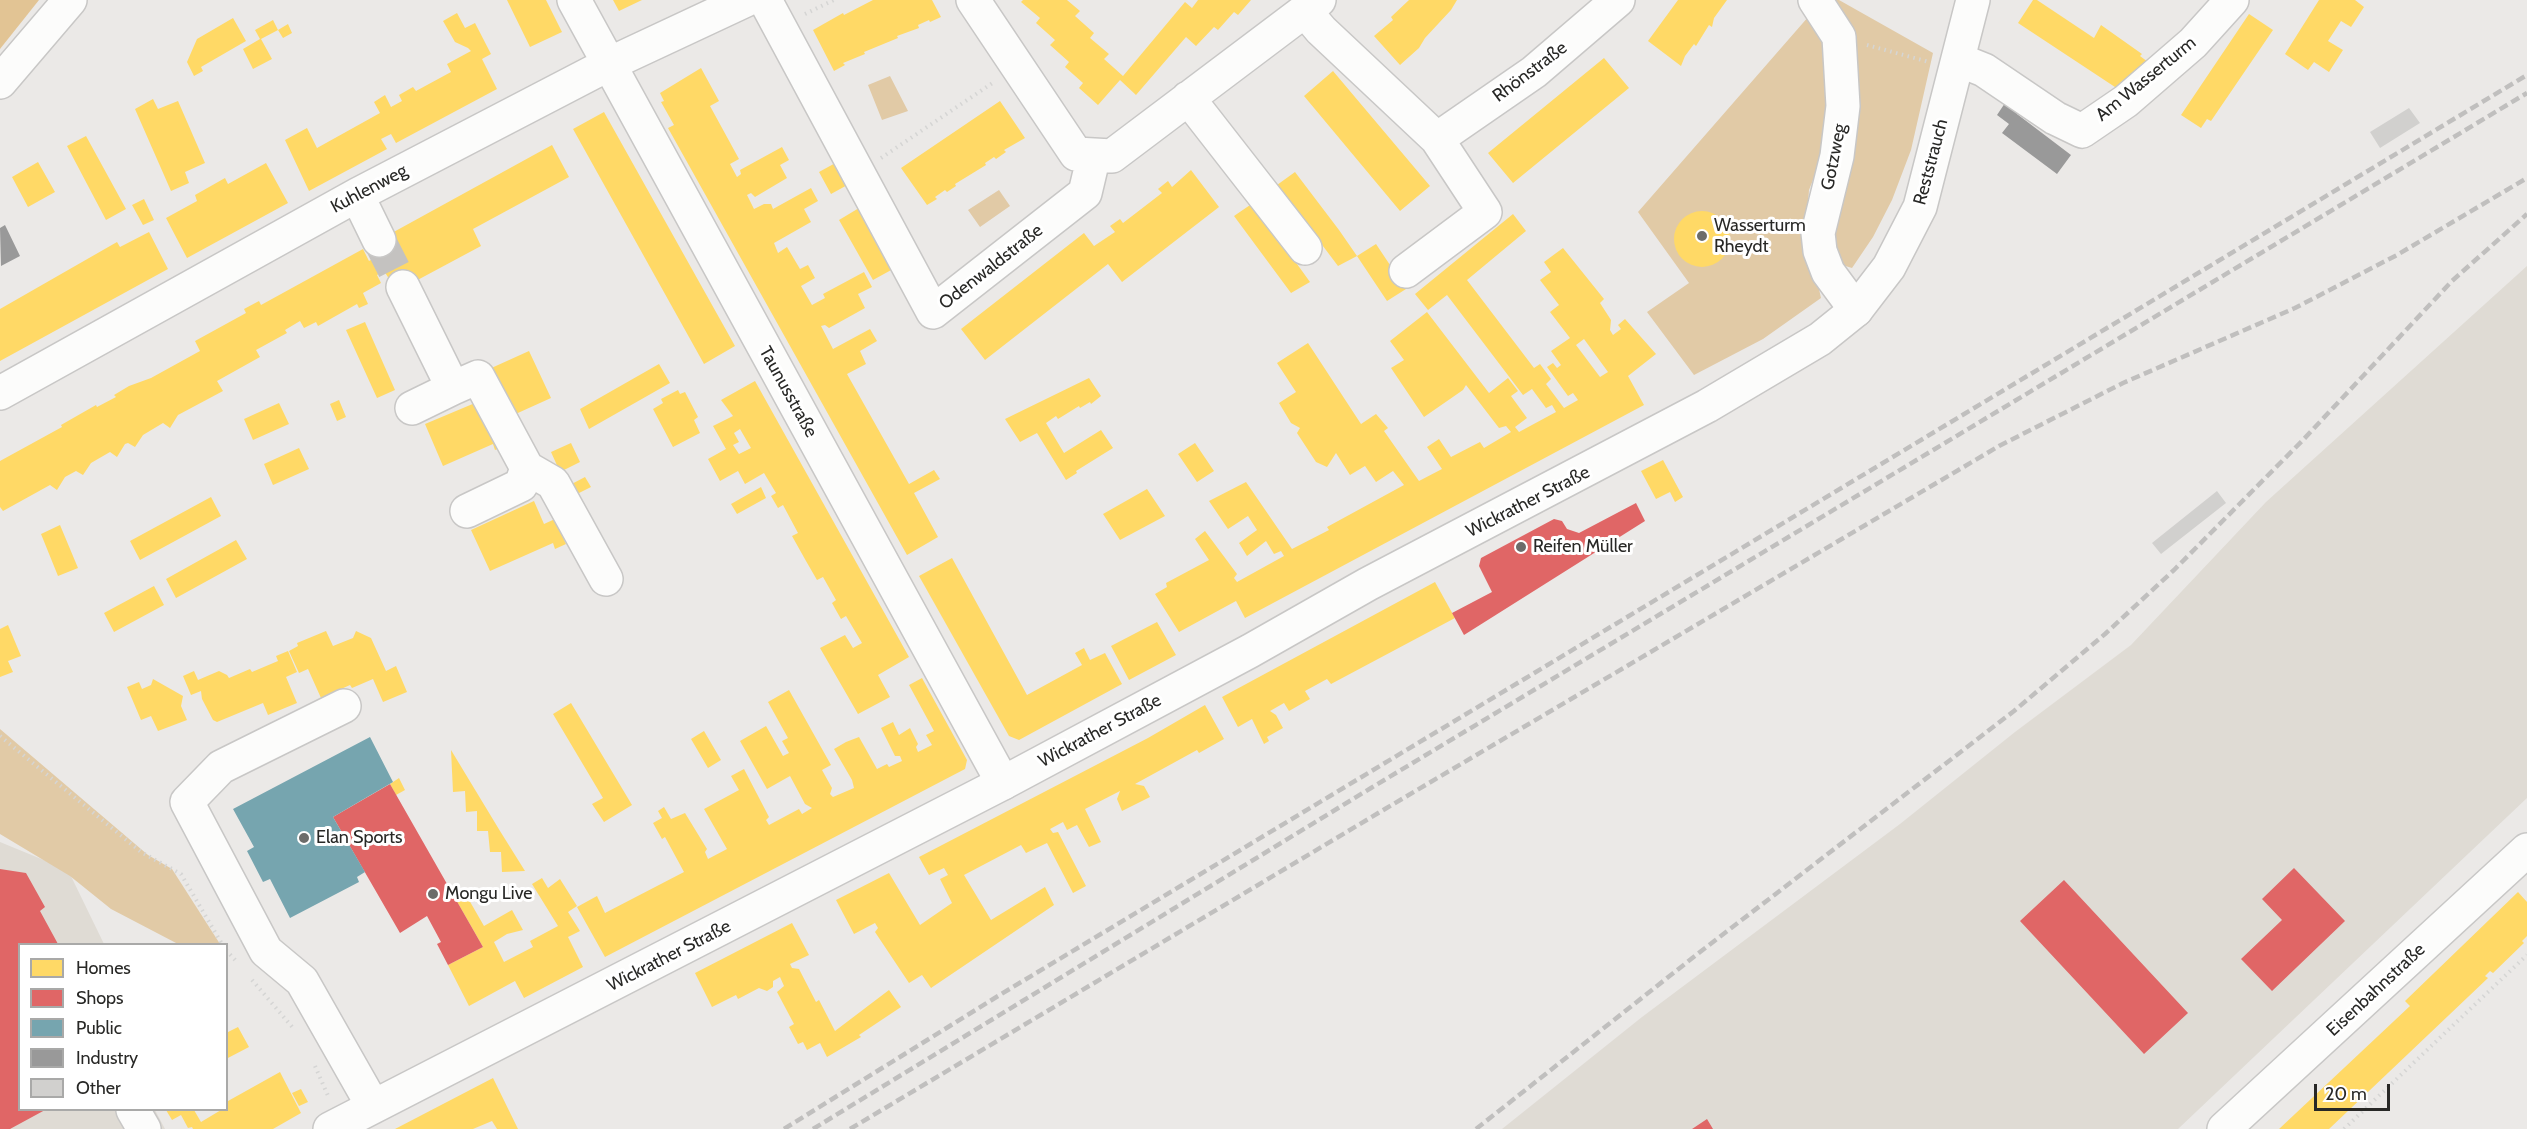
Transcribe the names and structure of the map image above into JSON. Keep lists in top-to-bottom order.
{
  "streets": {
    "street": [
      "Rhönstraße",
      "Am Wasserturm",
      "Gotzweg",
      "Reststrauch",
      "Kuhlenweg",
      "Odenwaldstraße",
      "Taunusstraße",
      "Wickrather Straße",
      "Eisenbahnstraße"
    ]
  },
  "crossings": [
    ["Am Wasserturm", "Reststrauch"],
    ["Gotzweg", "Reststrauch"],
    ["Gotzweg", "Wickrather Straße"],
    ["Reststrauch", "Wickrather Straße"],
    ["Kuhlenweg", "Taunusstraße"],
    ["Taunusstraße", "Wickrather Straße"]
  ],
  "places": [
    "Wasserturm Rheydt",
    "Reifen Müller",
    "Elan Sports",
    "Mongu Live"
  ],
  "legend": [
    "Homes",
    "Shops",
    "Public",
    "Industry",
    "Other"
  ],
  "scale_bar": "20 m"
}
